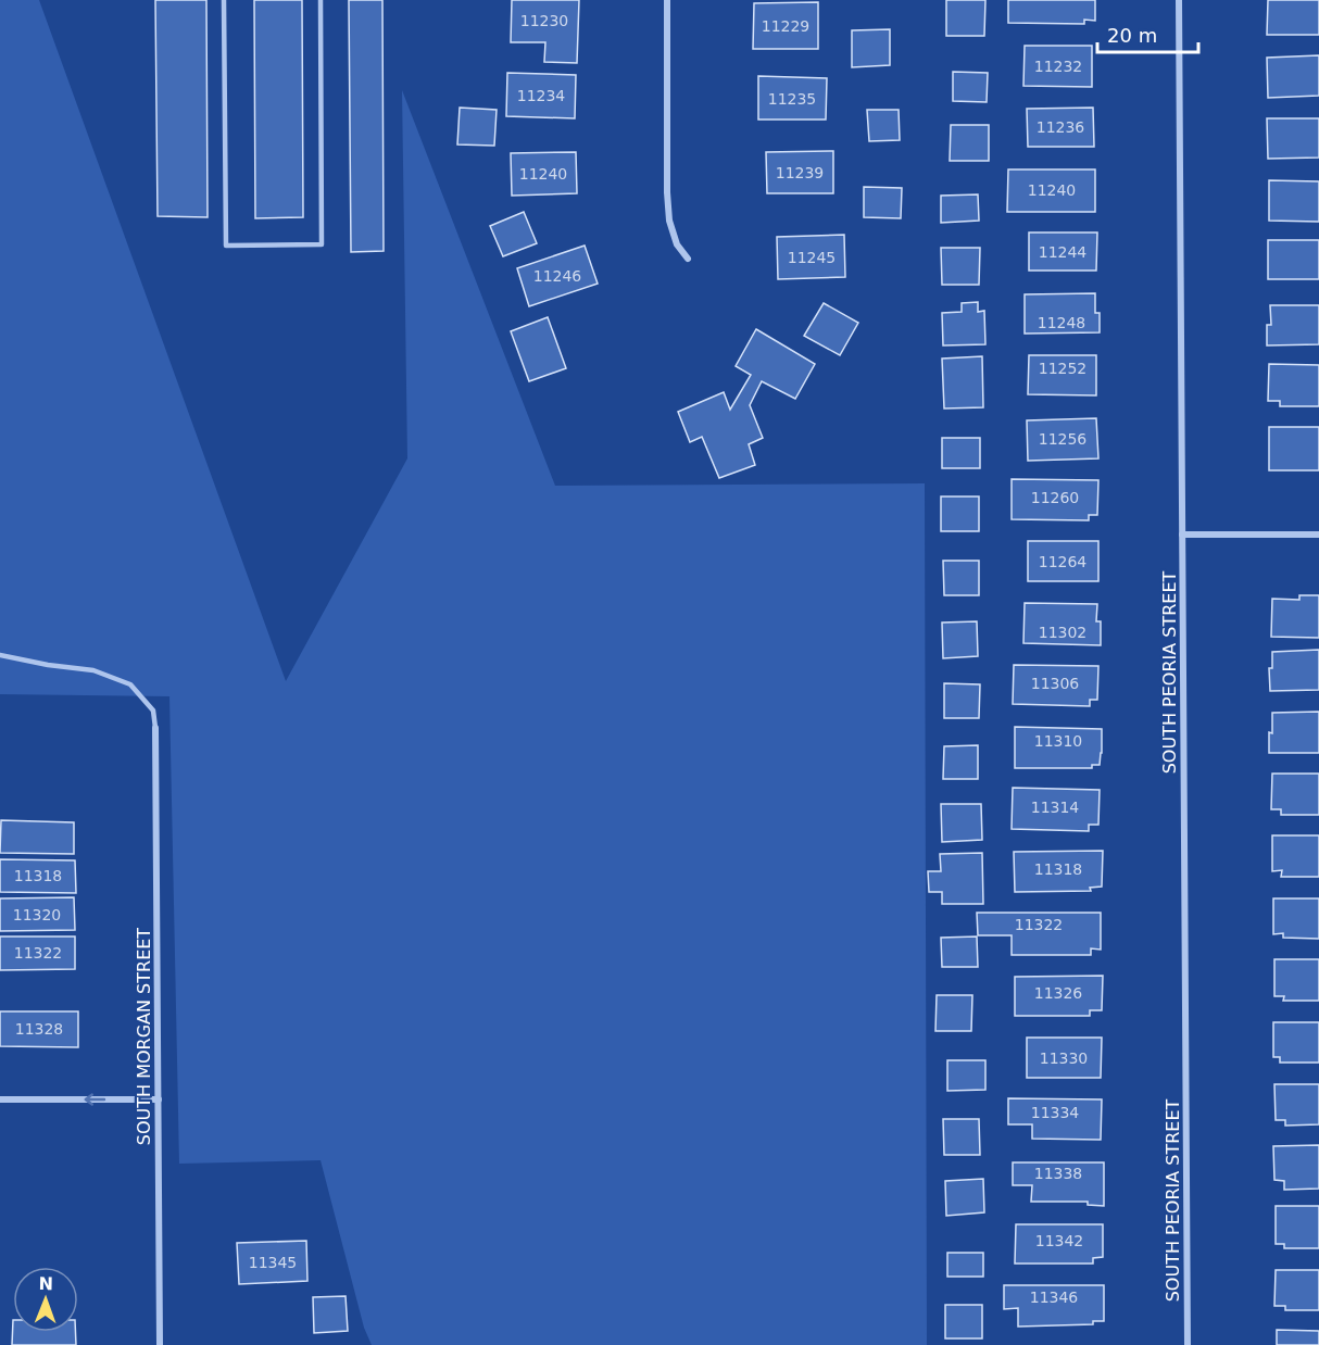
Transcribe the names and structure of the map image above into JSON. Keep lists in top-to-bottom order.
{
  "streets": {
    "street": ["SOUTH PEORIA STREET", "SOUTH MORGAN STREET"]
  },
  "house_numbers": [
    "11230",
    "11229",
    "11232",
    "11234",
    "11235",
    "11236",
    "11239",
    "11240",
    "11240",
    "11244",
    "11245",
    "11246",
    "11248",
    "11252",
    "11256",
    "11260",
    "11264",
    "11302",
    "11306",
    "11310",
    "11314",
    "11318",
    "11318",
    "11320",
    "11322",
    "11322",
    "11326",
    "11328",
    "11330",
    "11334",
    "11338",
    "11342",
    "11345",
    "11346"
  ],
  "scale_bar": "20 m",
  "north": "top"
}
